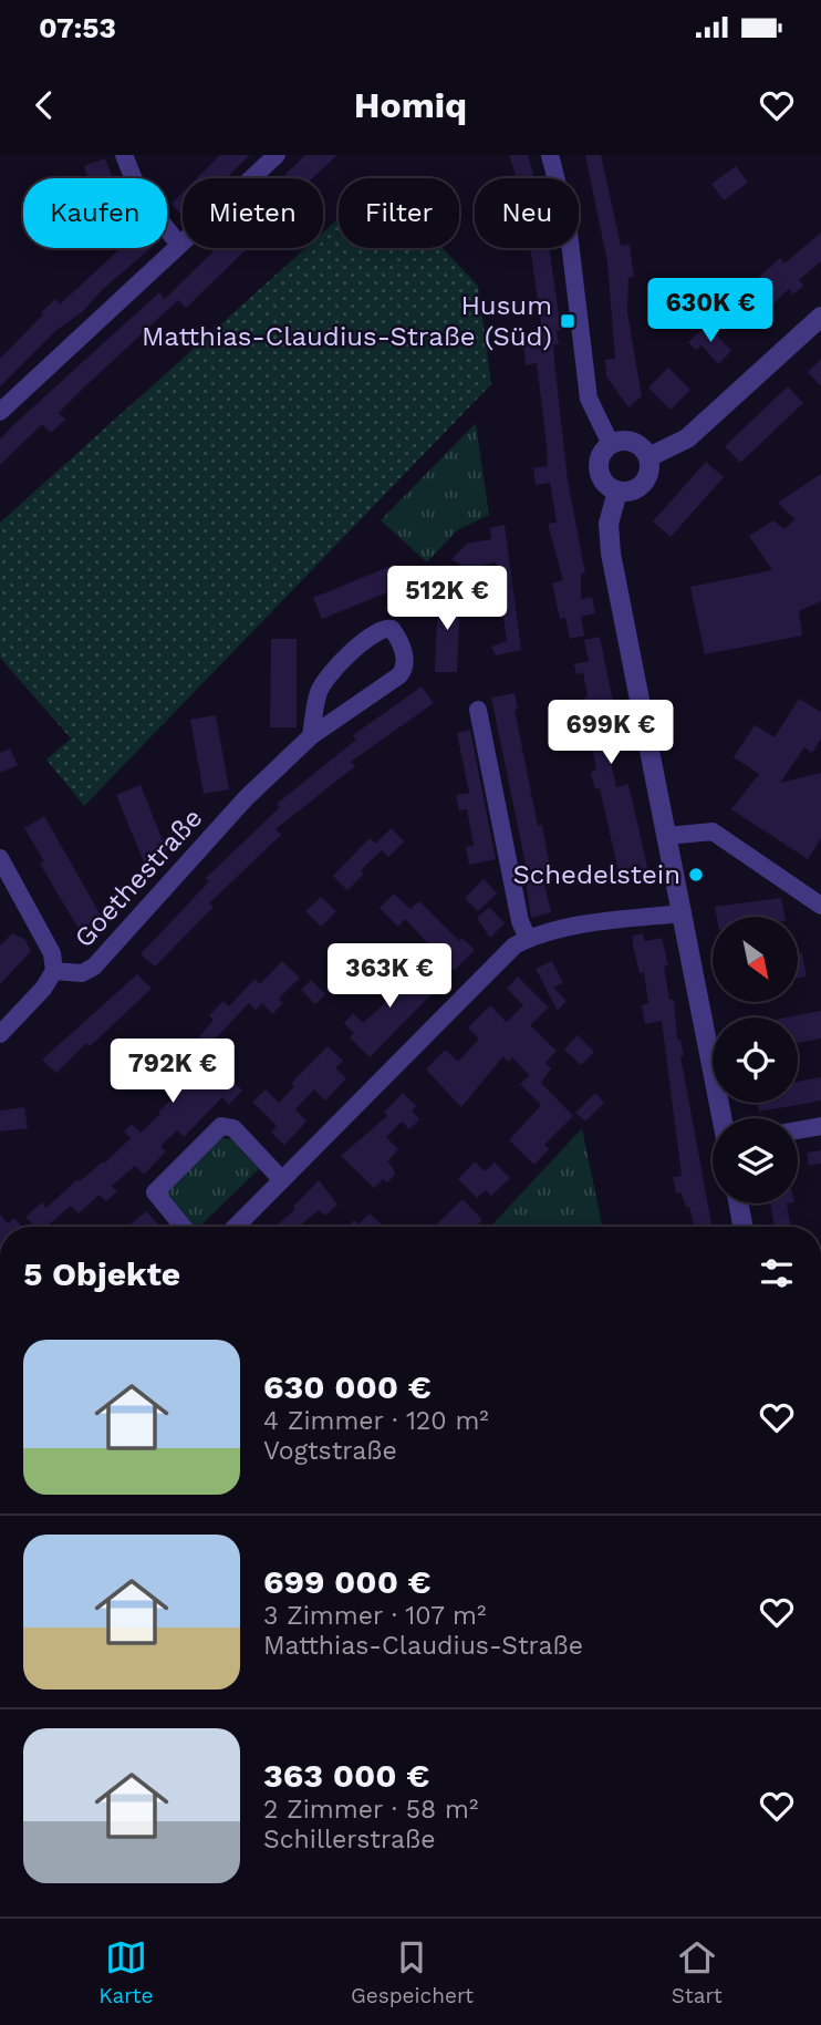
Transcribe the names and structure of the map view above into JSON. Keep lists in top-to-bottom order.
{
  "streets": {
    "street": ["Goethestraße"]
  },
  "places": {
    "transit": ["Husum Matthias-Claudius-Straße (Süd)"],
    "other": ["Schedelstein"]
  },
  "north": "bottom right",
  "page": {
    "status": "07:53",
    "header": "Homiq",
    "chip": [
      "Kaufen",
      "Mieten",
      "Filter",
      "Neu"
    ],
    "price": [
      "630K €",
      "512K €",
      "699K €",
      "363K €",
      "792K €"
    ],
    "heading": "5 Objekte",
    "list": [
      {
        "name": "630 000 €",
        "note": "4 Zimmer · 120 m² · Vogtstraße"
      },
      {
        "name": "699 000 €",
        "note": "3 Zimmer · 107 m² · Matthias-Claudius-Straße"
      },
      {
        "name": "363 000 €",
        "note": "2 Zimmer · 58 m² · Schillerstraße"
      }
    ],
    "tabs": ["Karte", "Gespeichert", "Start"]
  }
}
